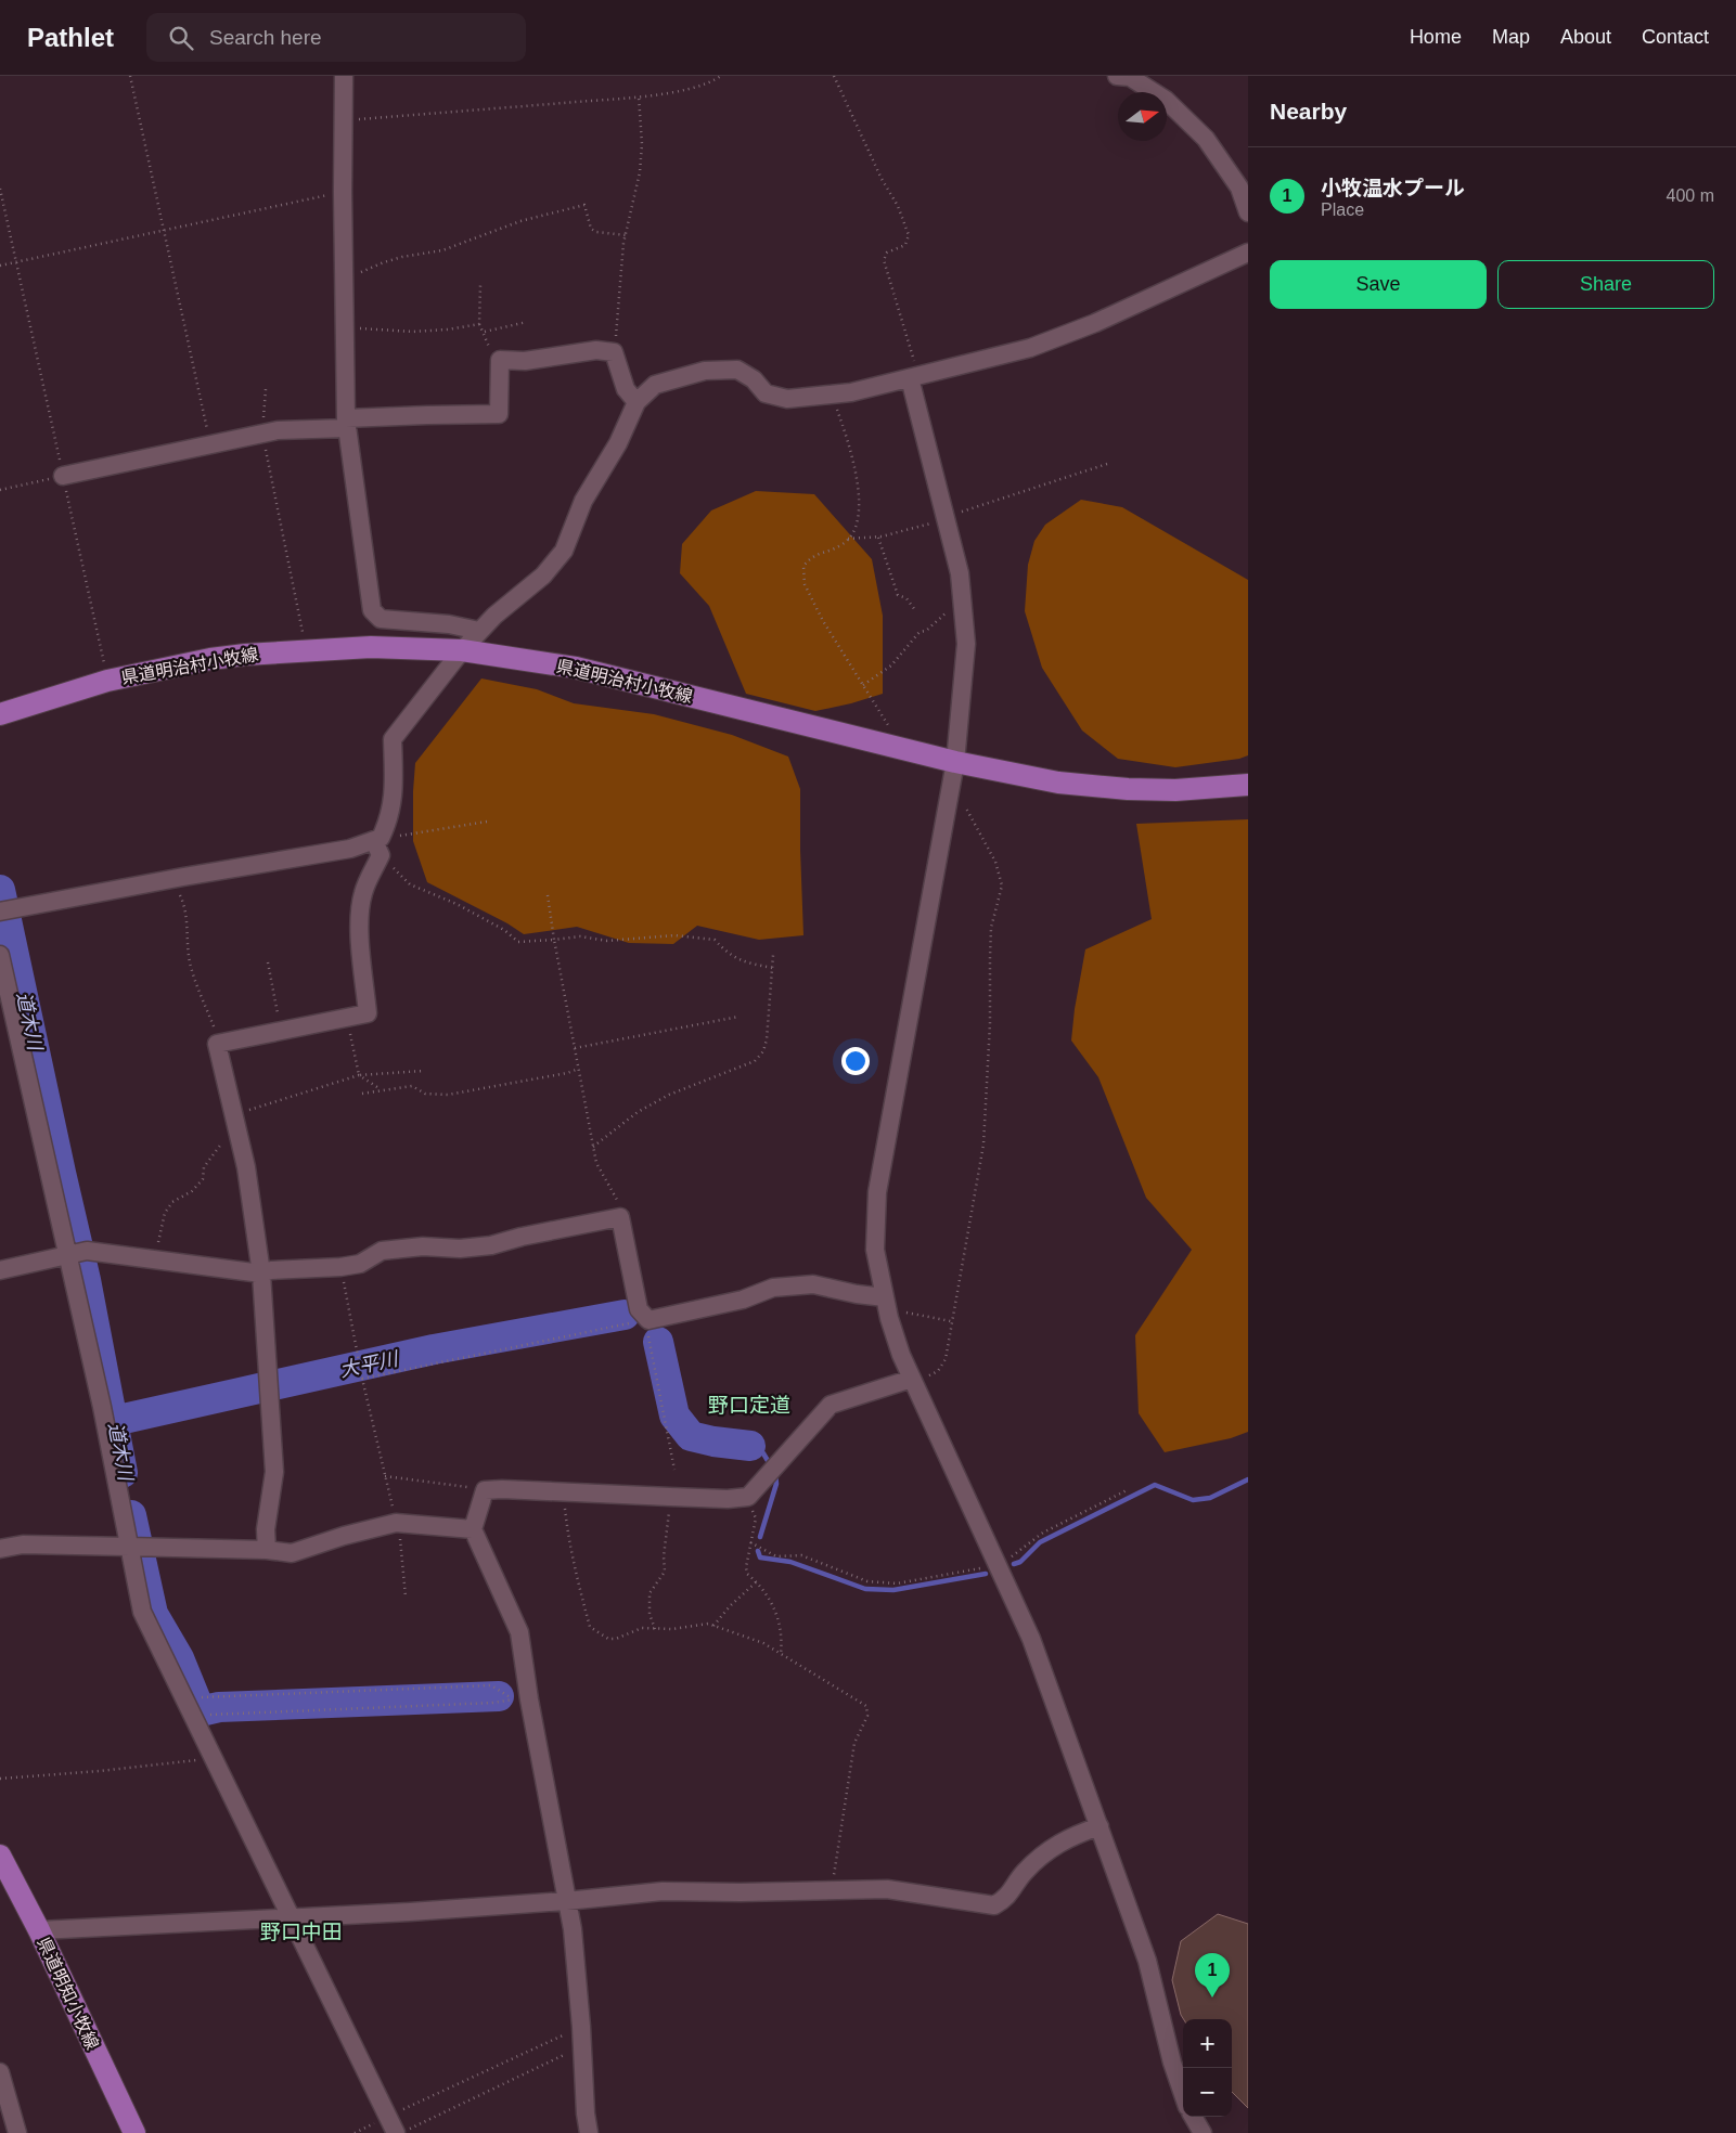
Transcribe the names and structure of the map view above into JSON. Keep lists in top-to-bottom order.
{
  "streets": {
    "main road": ["県道明治村小牧線", "県道明知小牧線"]
  },
  "districts": ["野口定道", "野口中田"],
  "water": ["道木川", "大平川"],
  "north": "right",
  "page": {
    "header": "Pathlet",
    "search": "Search here",
    "nav": [
      "Home",
      "Map",
      "About",
      "Contact"
    ],
    "heading": "Nearby",
    "list": [
      {
        "mark": "1",
        "name": "小牧温水プール",
        "note": "Place",
        "value": "400 m"
      }
    ],
    "buttons": ["Save", "Share"],
    "pins": "1",
    "map_buttons": ["+", "−"]
  }
}
